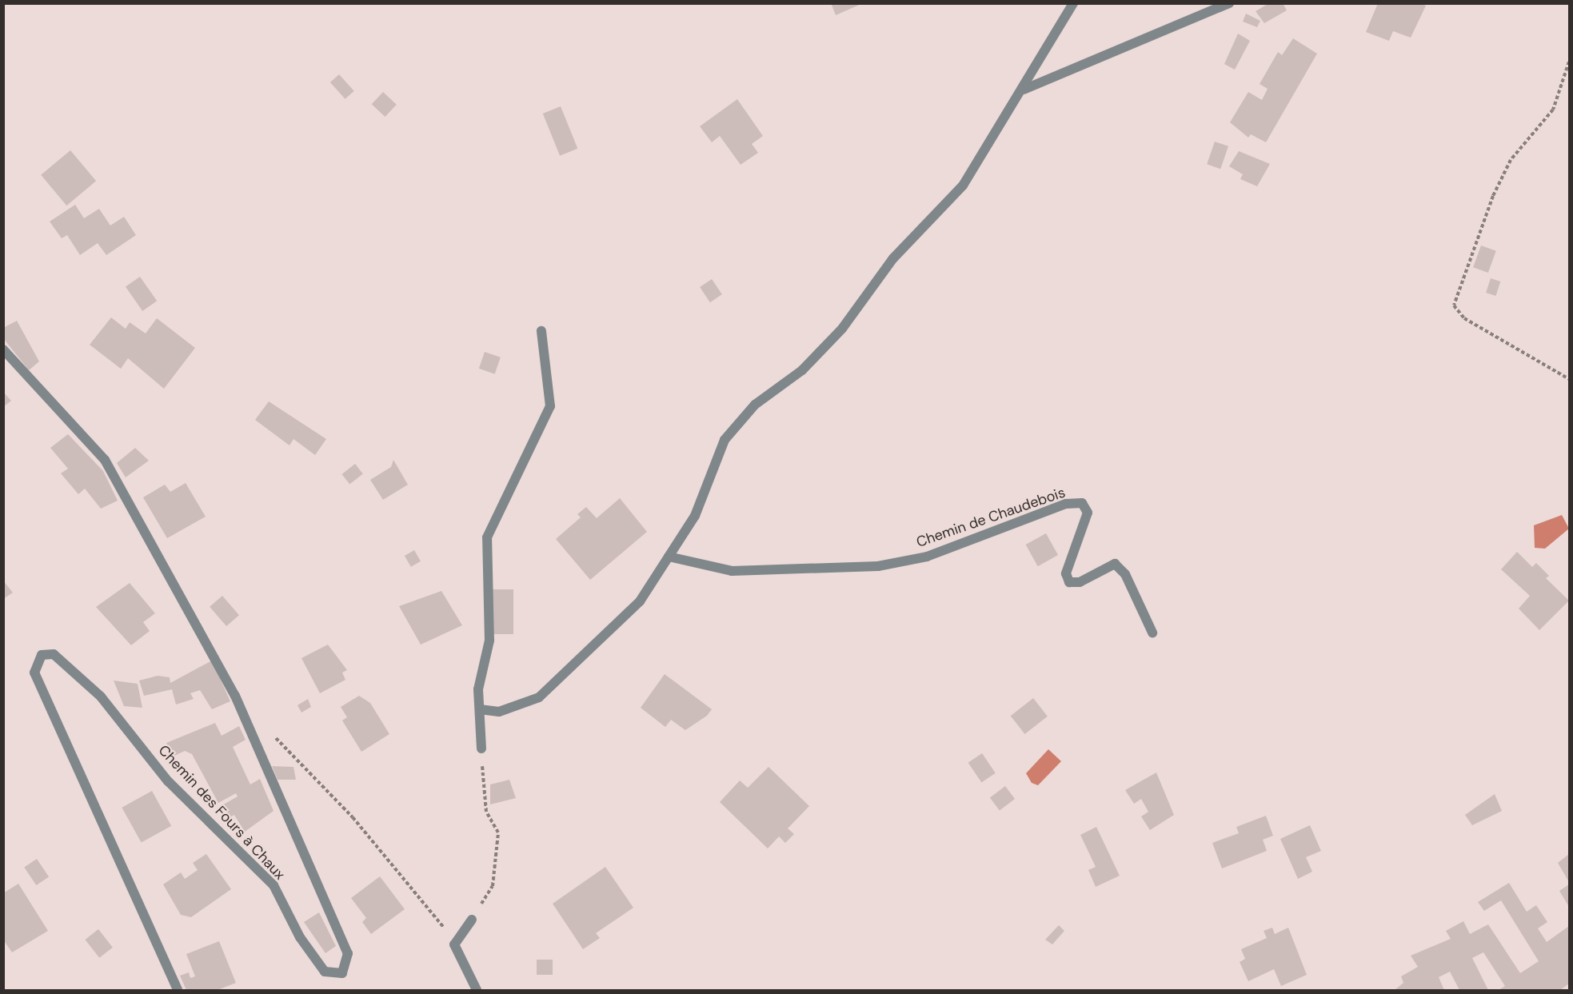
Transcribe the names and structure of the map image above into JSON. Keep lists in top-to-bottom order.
{
  "streets": {
    "street": ["Chemin de Chaudebois", "Chemin des Fours à Chaux"]
  }
}
